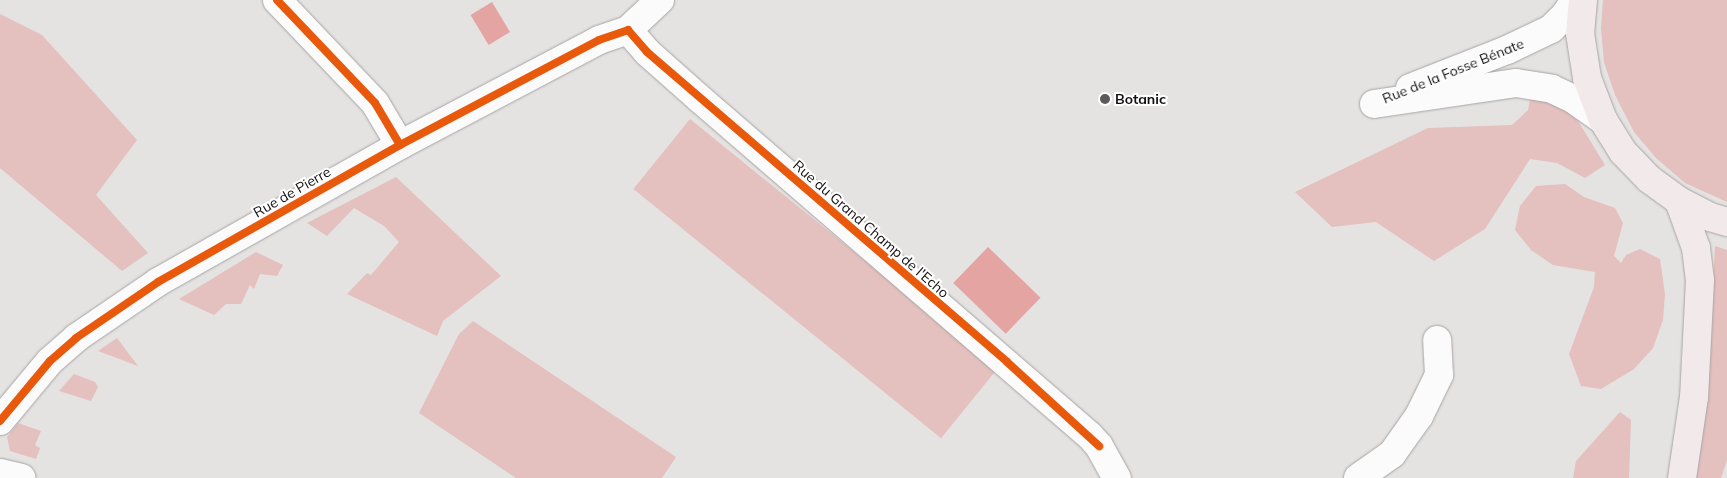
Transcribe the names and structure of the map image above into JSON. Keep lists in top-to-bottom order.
{
  "streets": {
    "street": ["Rue de la Fosse Bénate", "Rue de Pierre", "Rue du Grand Champ de l'Echo"]
  },
  "crossings": [
    ["Rue de Pierre", "Rue du Grand Champ de l'Echo"]
  ],
  "places": ["Botanic"]
}
